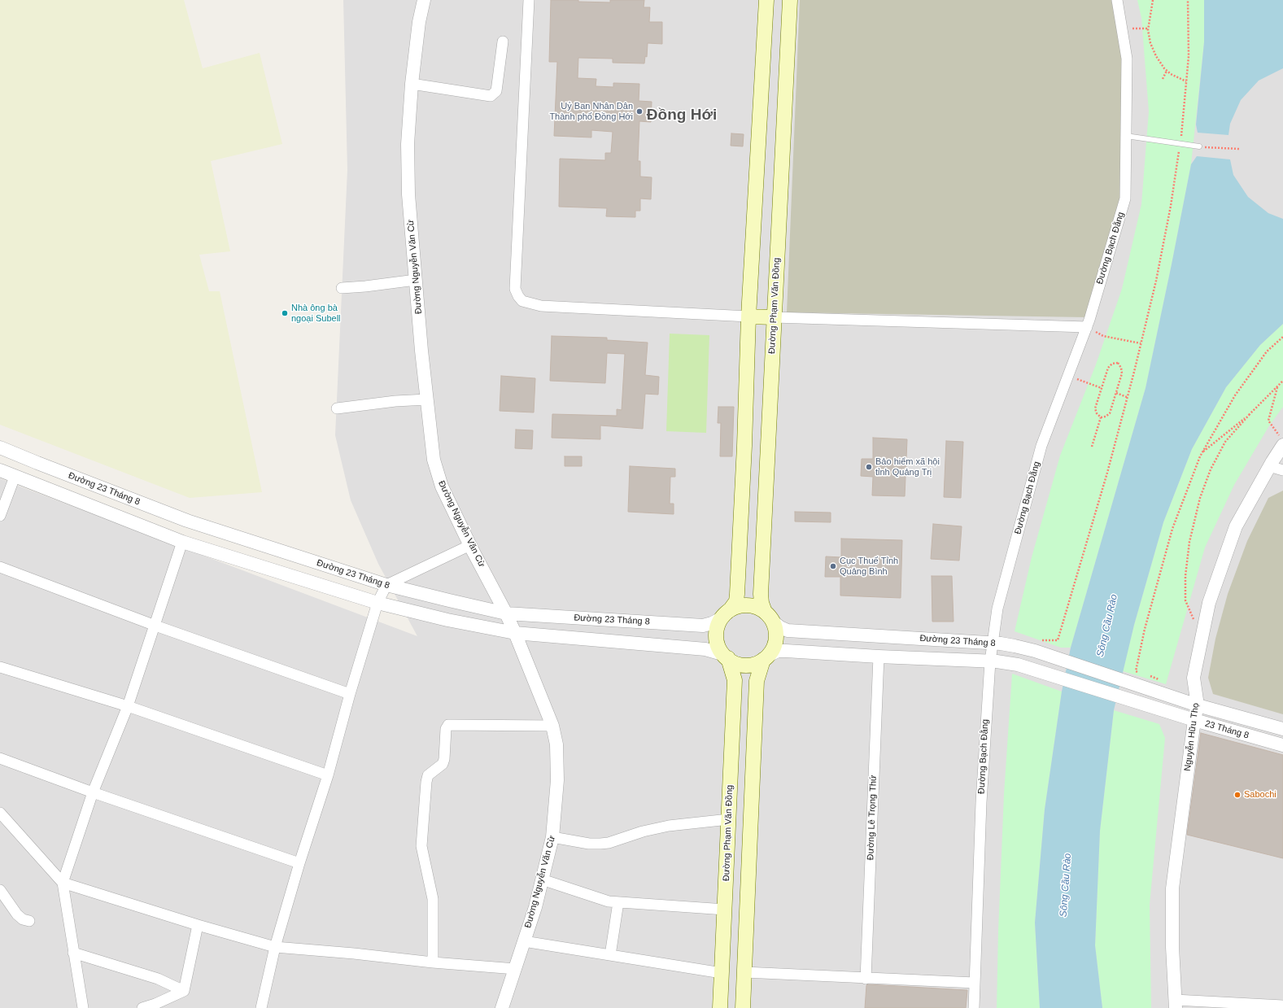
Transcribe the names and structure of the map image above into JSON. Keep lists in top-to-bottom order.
{
  "streets": {
    "main road": ["Đường Phạm Văn Đồng"],
    "street": [
      "Đường Bạch Đằng",
      "Đường Nguyễn Văn Cừ",
      "Đường 23 Tháng 8",
      "23 Tháng 8",
      "Nguyễn Hữu Thọ",
      "Đường Lê Trọng Thứ"
    ]
  },
  "crossings": [
    ["Đường Bạch Đằng", "Đường 23 Tháng 8"],
    ["Đường Nguyễn Văn Cừ", "Đường 23 Tháng 8"],
    ["Đường Phạm Văn Đồng", "Đường 23 Tháng 8"],
    ["Đường 23 Tháng 8", "23 Tháng 8"],
    ["Đường 23 Tháng 8", "Đường Lê Trọng Thứ"],
    ["23 Tháng 8", "Nguyễn Hữu Thọ"]
  ],
  "districts": ["Đồng Hới"],
  "water": ["Sông Cầu Rào"],
  "places": [
    "Uỷ Ban Nhân Dân Thành phố Đồng Hới",
    "Nhà ông bà ngoại Subell",
    "Bảo hiểm xã hội tỉnh Quảng Trị",
    "Cục Thuế Tỉnh Quảng Bình",
    "Sabochi"
  ]
}
